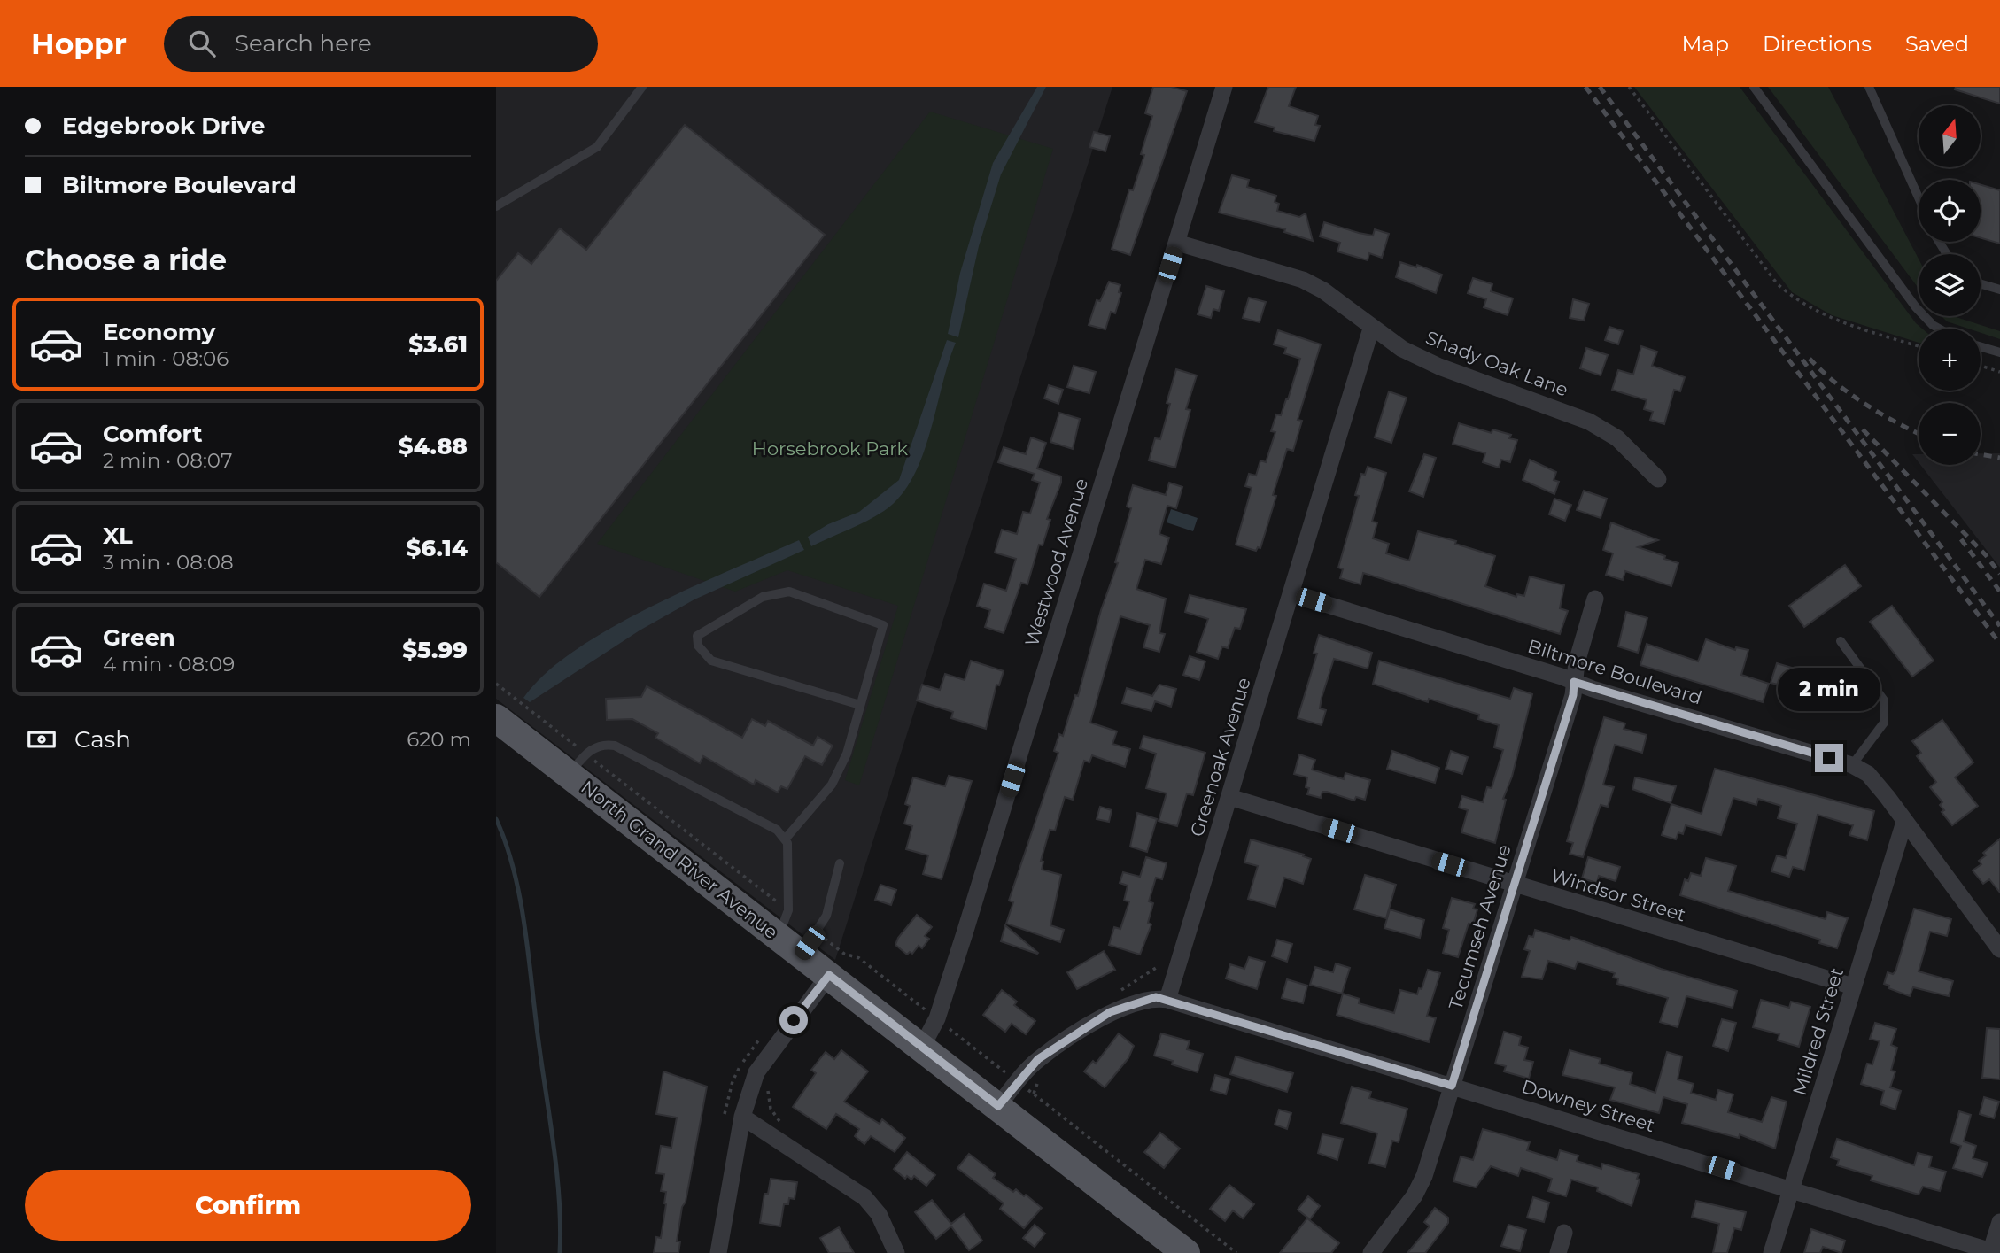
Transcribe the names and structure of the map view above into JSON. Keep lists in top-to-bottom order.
{
  "streets": {
    "main road": ["North Grand River Avenue"],
    "street": [
      "Shady Oak Lane",
      "Westwood Avenue",
      "Biltmore Boulevard",
      "Greenoak Avenue",
      "Windsor Street",
      "Tecumseh Avenue",
      "Mildred Street",
      "Downey Street"
    ]
  },
  "crossings": [
    ["Shady Oak Lane", "Westwood Avenue"],
    ["Shady Oak Lane", "Greenoak Avenue"],
    ["Westwood Avenue", "North Grand River Avenue"],
    ["Biltmore Boulevard", "Greenoak Avenue"],
    ["Biltmore Boulevard", "Tecumseh Avenue"],
    ["Biltmore Boulevard", "Mildred Street"],
    ["Greenoak Avenue", "Windsor Street"],
    ["Greenoak Avenue", "Downey Street"],
    ["Windsor Street", "Tecumseh Avenue"],
    ["Windsor Street", "Mildred Street"],
    ["Tecumseh Avenue", "Downey Street"],
    ["Mildred Street", "Downey Street"]
  ],
  "parks": ["Horsebrook Park"],
  "north": "top",
  "page": {
    "header": "Hoppr",
    "search": "Search here",
    "nav": ["Map", "Directions", "Saved"],
    "banner": ["Edgebrook Drive", "Biltmore Boulevard"],
    "map_buttons": ["+", "−"],
    "heading": "Choose a ride",
    "list": [
      {
        "name": "Economy",
        "note": "1 min · 08:06",
        "value": "$3.61"
      },
      {
        "name": "Comfort",
        "note": "2 min · 08:07",
        "value": "$4.88"
      },
      {
        "name": "XL",
        "note": "3 min · 08:08",
        "value": "$6.14"
      },
      {
        "name": "Green",
        "note": "4 min · 08:09",
        "value": "$5.99"
      }
    ],
    "bubble": "2 min",
    "pay": ["Cash", "620 m"],
    "buttons": "Confirm"
  }
}
